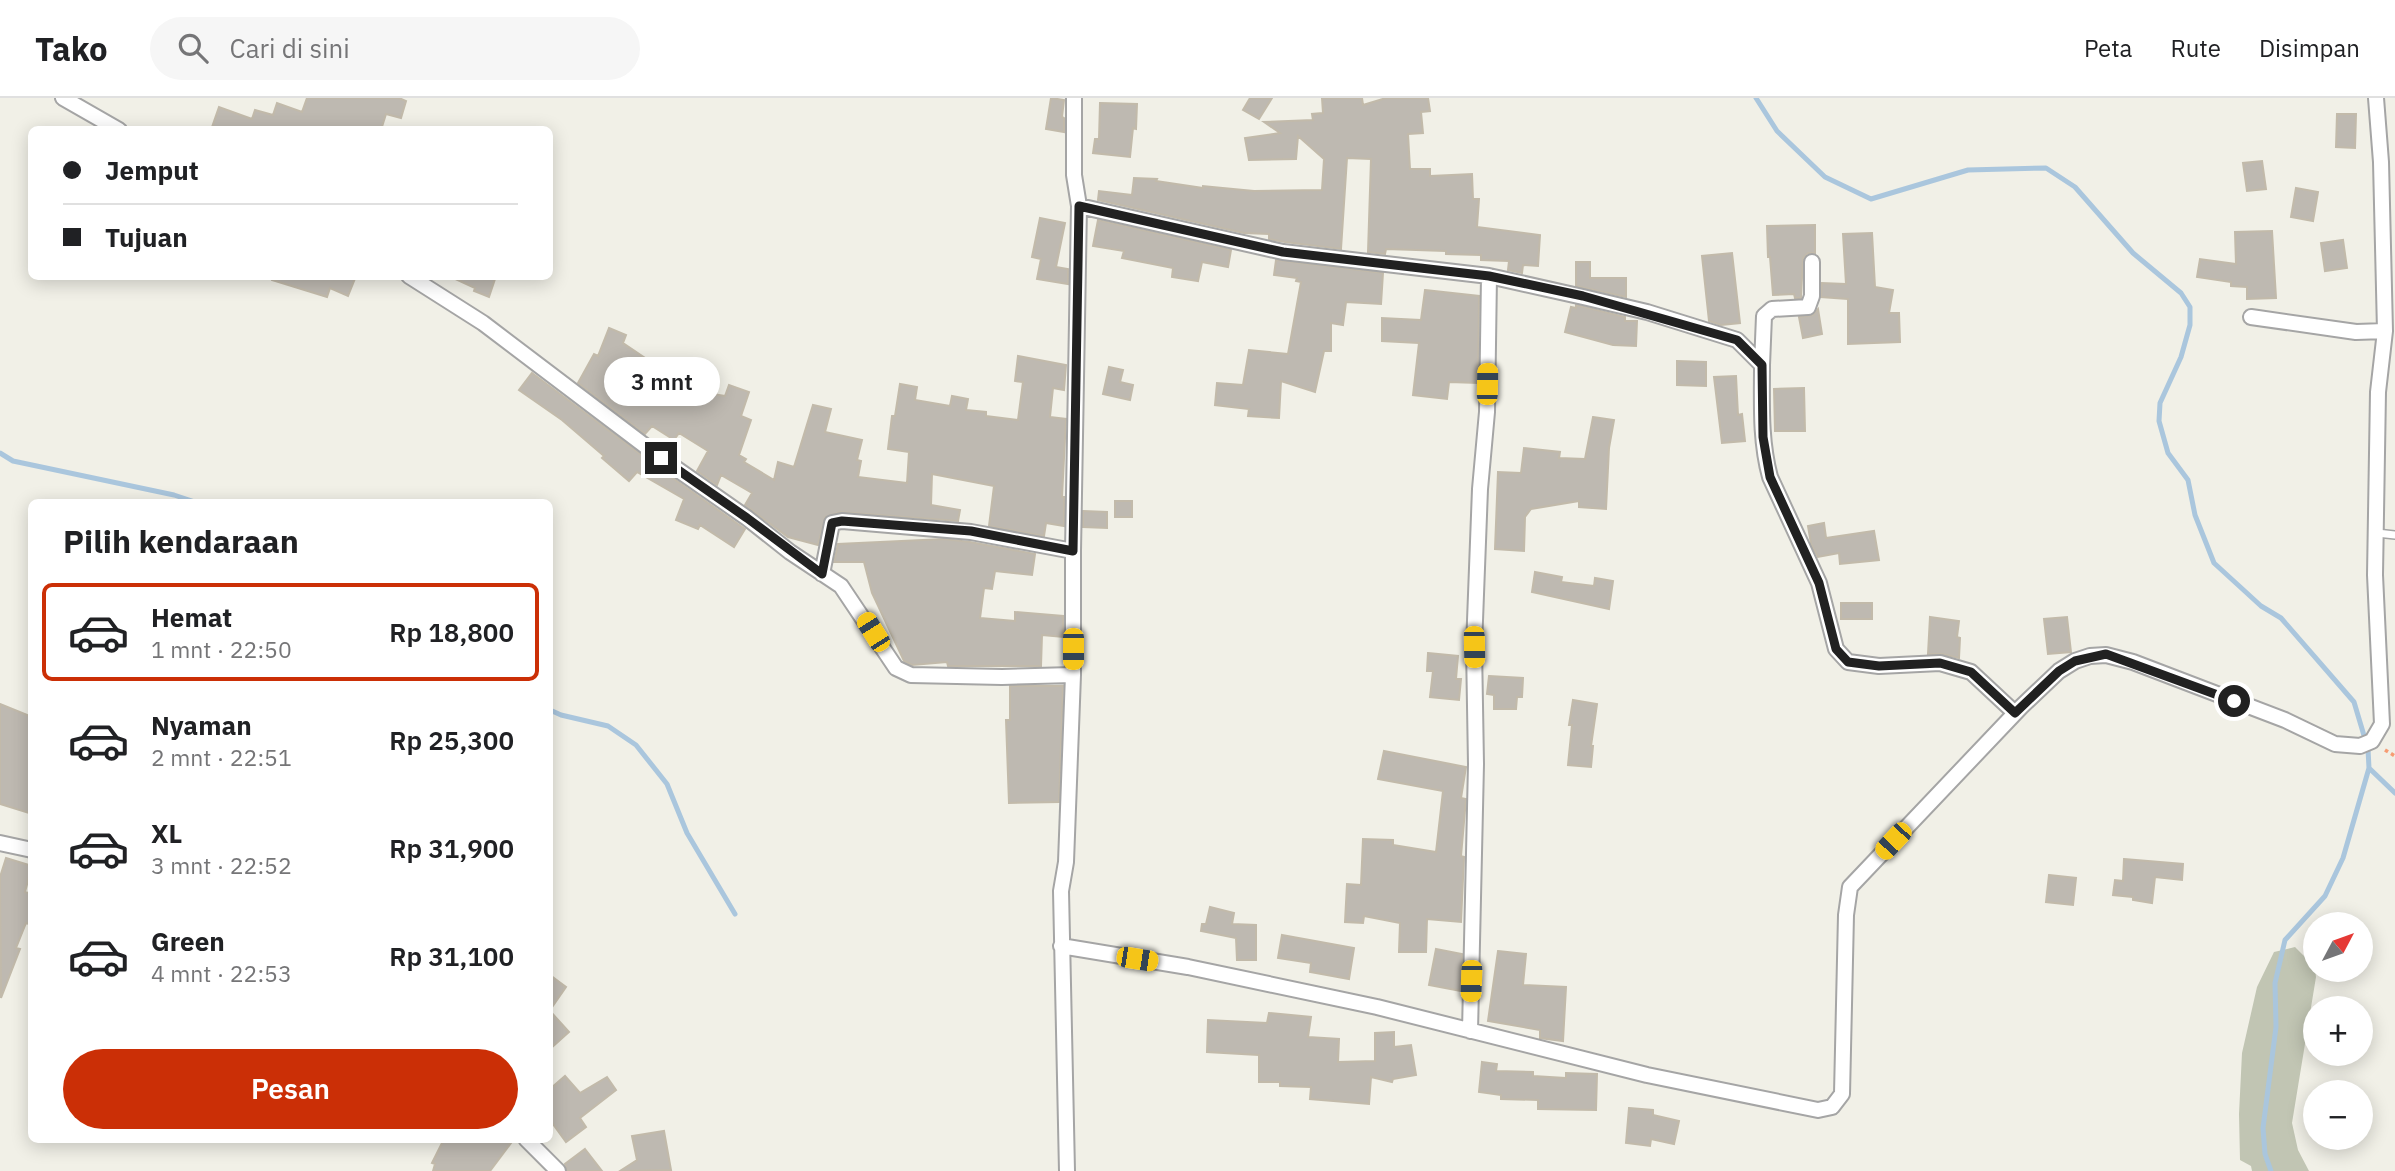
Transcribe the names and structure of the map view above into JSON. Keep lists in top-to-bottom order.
{
  "north": "top right",
  "page": {
    "header": "Tako",
    "search": "Cari di sini",
    "nav": ["Peta", "Rute", "Disimpan"],
    "banner": ["Jemput", "Tujuan"],
    "bubble": "3 mnt",
    "heading": "Pilih kendaraan",
    "list": [
      {
        "name": "Hemat",
        "note": "1 mnt · 22:50",
        "value": "Rp 18,800"
      },
      {
        "name": "Nyaman",
        "note": "2 mnt · 22:51",
        "value": "Rp 25,300"
      },
      {
        "name": "XL",
        "note": "3 mnt · 22:52",
        "value": "Rp 31,900"
      },
      {
        "name": "Green",
        "note": "4 mnt · 22:53",
        "value": "Rp 31,100"
      }
    ],
    "map_buttons": ["+", "−"],
    "buttons": "Pesan"
  }
}
